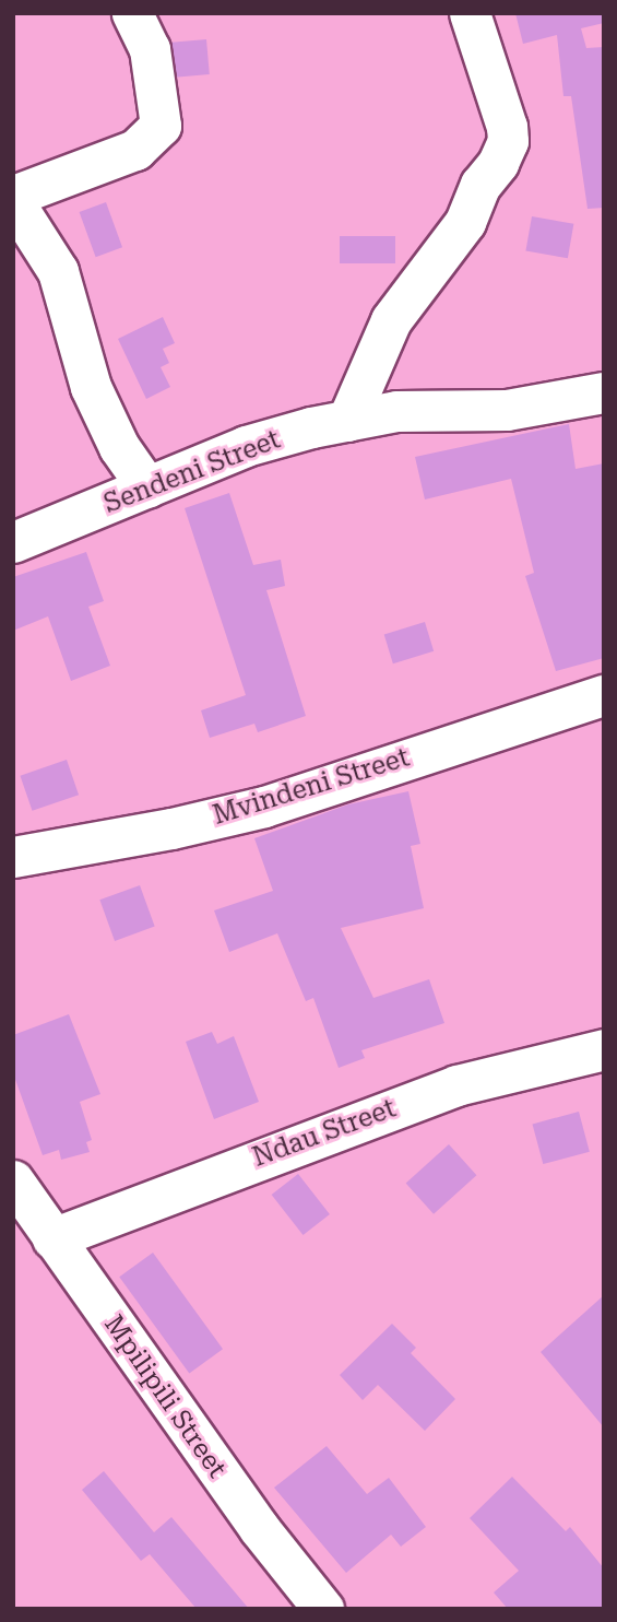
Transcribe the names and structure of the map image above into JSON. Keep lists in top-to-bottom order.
{
  "streets": {
    "street": [
      "Sendeni Street",
      "Mvindeni Street",
      "Ndau Street",
      "Mpilipili Street"
    ]
  },
  "crossings": [
    ["Ndau Street", "Mpilipili Street"]
  ]
}
